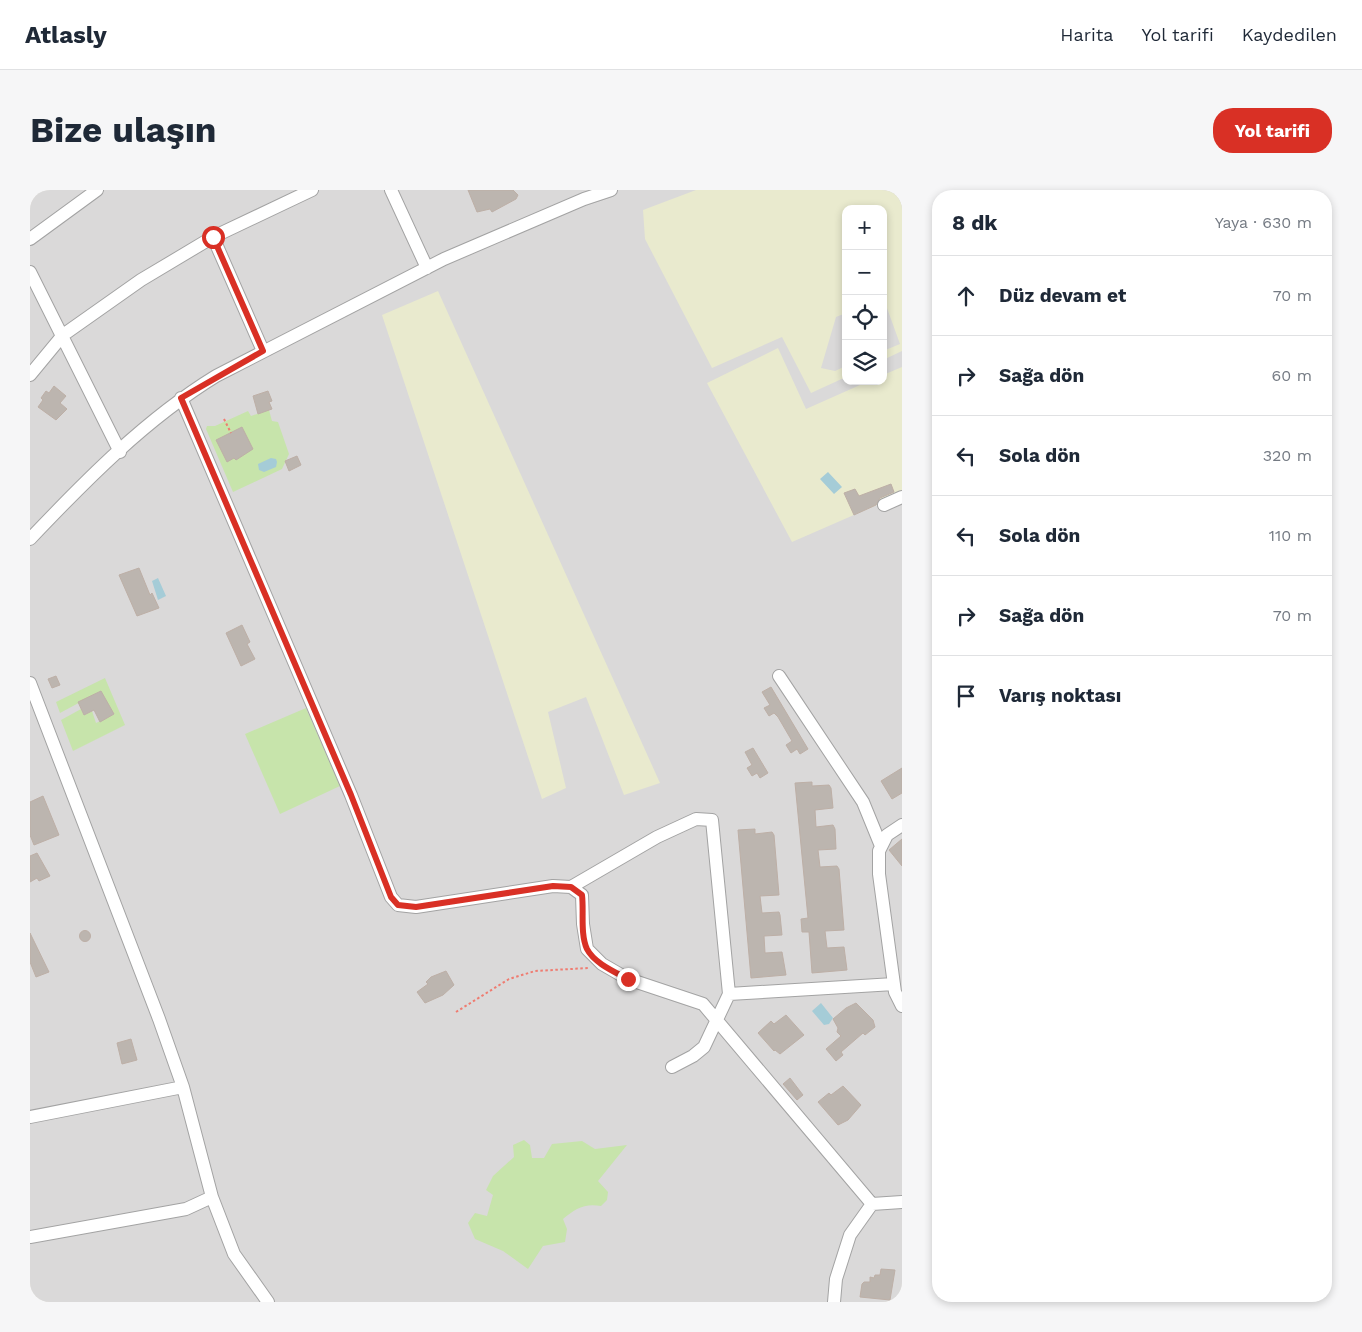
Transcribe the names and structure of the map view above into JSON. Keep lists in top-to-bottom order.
{
  "page": {
    "header": "Atlasly",
    "nav": ["Harita", "Yol tarifi", "Kaydedilen"],
    "buttons": "Yol tarifi",
    "title": "Bize ulaşın",
    "heading": ["8 dk", "Yaya · 630 m"],
    "map_buttons": ["+", "−"],
    "list": [
      ["Düz devam et", "70 m"],
      ["Sağa dön", "60 m"],
      ["Sola dön", "320 m"],
      ["Sola dön", "110 m"],
      ["Sağa dön", "70 m"],
      "Varış noktası"
    ]
  }
}
